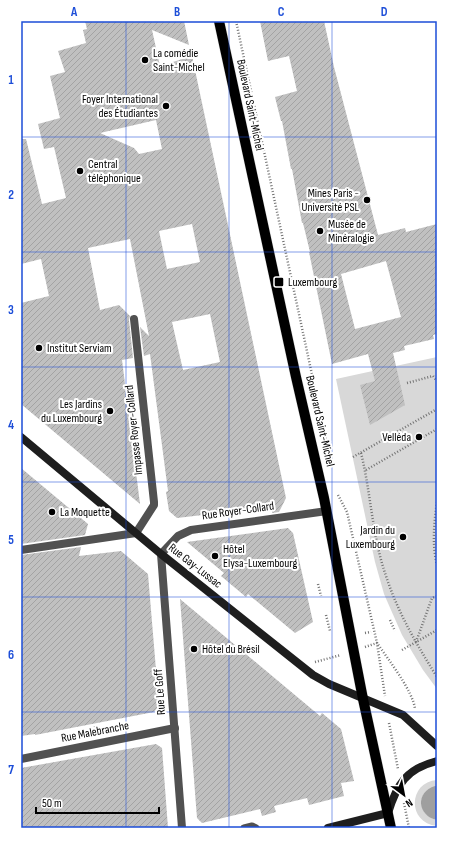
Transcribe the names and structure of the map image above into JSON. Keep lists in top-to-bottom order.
{
  "streets": {
    "main road": ["Boulevard Saint-Michel"],
    "street": [
      "Impasse Royer-Collard",
      "Rue Royer-Collard",
      "Rue Gay-Lussac",
      "Rue Le Goff",
      "Rue Malebranche"
    ]
  },
  "crossings": [
    ["Boulevard Saint-Michel", "Rue Royer-Collard"],
    ["Boulevard Saint-Michel", "Rue Gay-Lussac"],
    ["Impasse Royer-Collard", "Rue Gay-Lussac"],
    ["Rue Royer-Collard", "Rue Gay-Lussac"],
    ["Rue Royer-Collard", "Rue Le Goff"],
    ["Rue Gay-Lussac", "Rue Le Goff"],
    ["Rue Le Goff", "Rue Malebranche"]
  ],
  "places": {
    "other": [
      "La comédie Saint-Michel",
      "Foyer International des Étudiantes",
      "Central téléphonique",
      "Mines Paris - Université PSL",
      "Musée de Minéralogie",
      "Institut Serviam",
      "Les Jardins du Luxembourg",
      "Velléda",
      "La Moquette",
      "Jardin du Luxembourg",
      "Hôtel Elysa-Luxembourg",
      "Hôtel du Brésil"
    ],
    "transit": ["Luxembourg"]
  },
  "scale_bar": "50 m",
  "north": "bottom right",
  "grid": {
    "columns": [
      "A",
      "B",
      "C",
      "D"
    ],
    "rows": [
      "1",
      "2",
      "3",
      "4",
      "5",
      "6",
      "7"
    ]
  }
}
